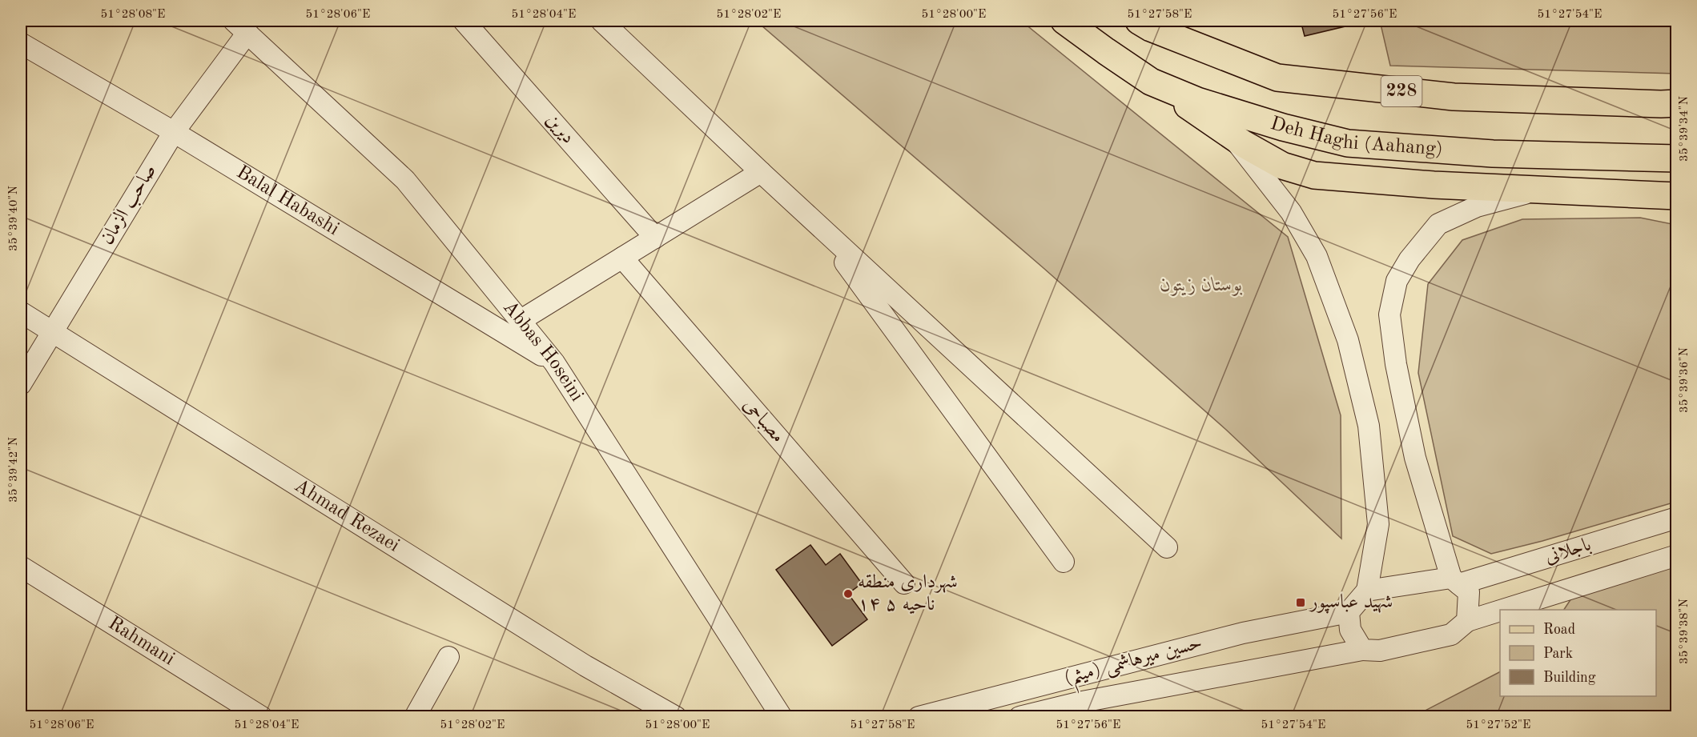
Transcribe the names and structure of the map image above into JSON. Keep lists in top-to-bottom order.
{
  "streets": {
    "main road": ["228", "Deh Haghi (Aahang)"],
    "street": [
      "دیرین",
      "Balal Habashi",
      "صاحب الزمان",
      "Abbas Hoseini",
      "مصباحی",
      "Ahmad Rezaei",
      "باجلانی",
      "Rahmani",
      "حسین میرهاشمی (میثم)"
    ]
  },
  "crossings": [
    ["Balal Habashi", "صاحب الزمان"],
    ["Balal Habashi", "Abbas Hoseini"],
    ["صاحب الزمان", "Abbas Hoseini"],
    ["صاحب الزمان", "Ahmad Rezaei"],
    ["باجلانی", "حسین میرهاشمی (میثم)"]
  ],
  "parks": ["بوستان زیتون"],
  "places": {
    "other": ["شهرداری منطقه ۱۴ ناحیه ۵"],
    "transit": ["شهید عباسپور"]
  },
  "legend": ["Road", "Park", "Building"],
  "coordinates": [
    "51°28'08\"E",
    "51°28'06\"E",
    "51°28'04\"E",
    "51°28'02\"E",
    "51°28'00\"E",
    "51°27'58\"E",
    "51°27'56\"E",
    "51°27'54\"E",
    "35°39'34\"N",
    "35°39'40\"N",
    "35°39'36\"N",
    "35°39'42\"N",
    "35°39'38\"N",
    "51°27'52\"E"
  ]
}
